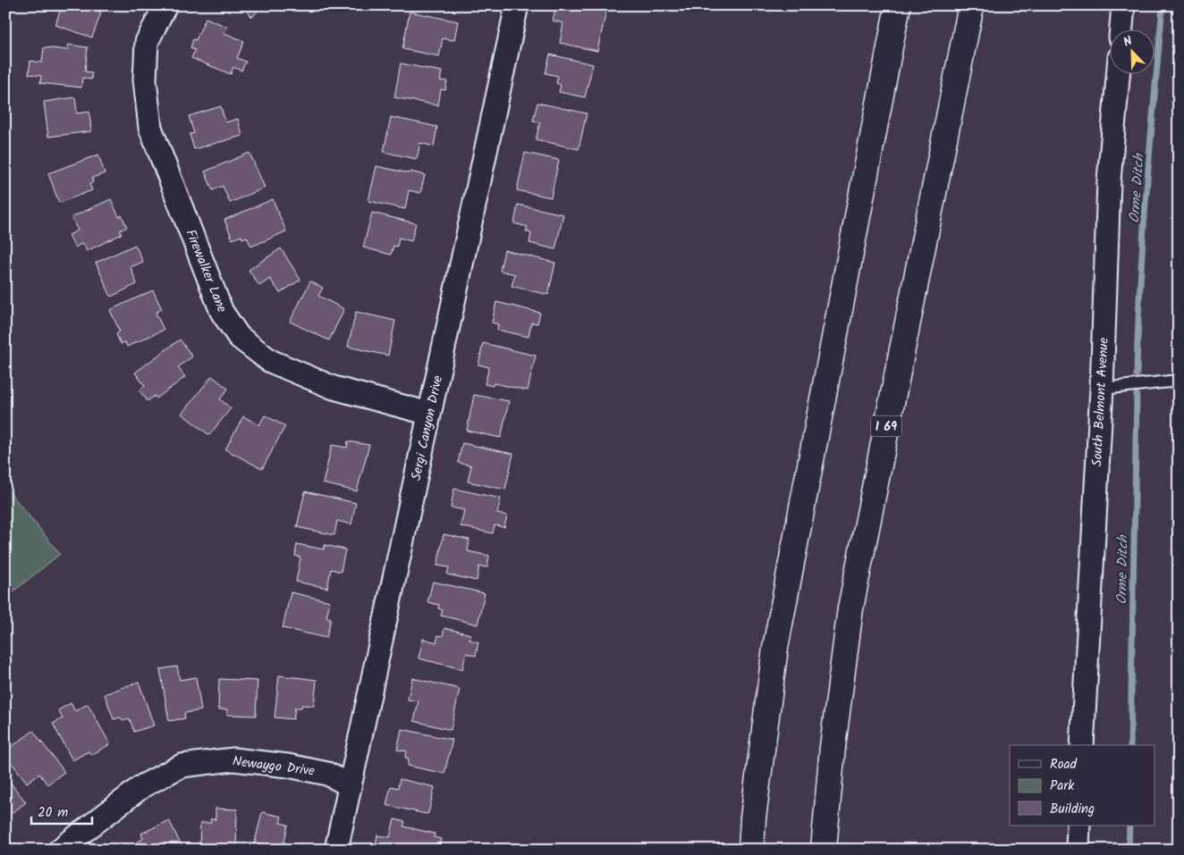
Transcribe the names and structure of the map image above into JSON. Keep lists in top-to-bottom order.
{
  "streets": {
    "highway": ["I 69"],
    "street": [
      "Firewalker Lane",
      "South Belmont Avenue",
      "Sergi Canyon Drive",
      "Newaygo Drive"
    ]
  },
  "crossings": [
    ["Firewalker Lane", "Sergi Canyon Drive"],
    ["Sergi Canyon Drive", "Newaygo Drive"]
  ],
  "water": ["Orme Ditch"],
  "legend": ["Road", "Park", "Building"],
  "scale_bar": "20 m",
  "north": "top left"
}
